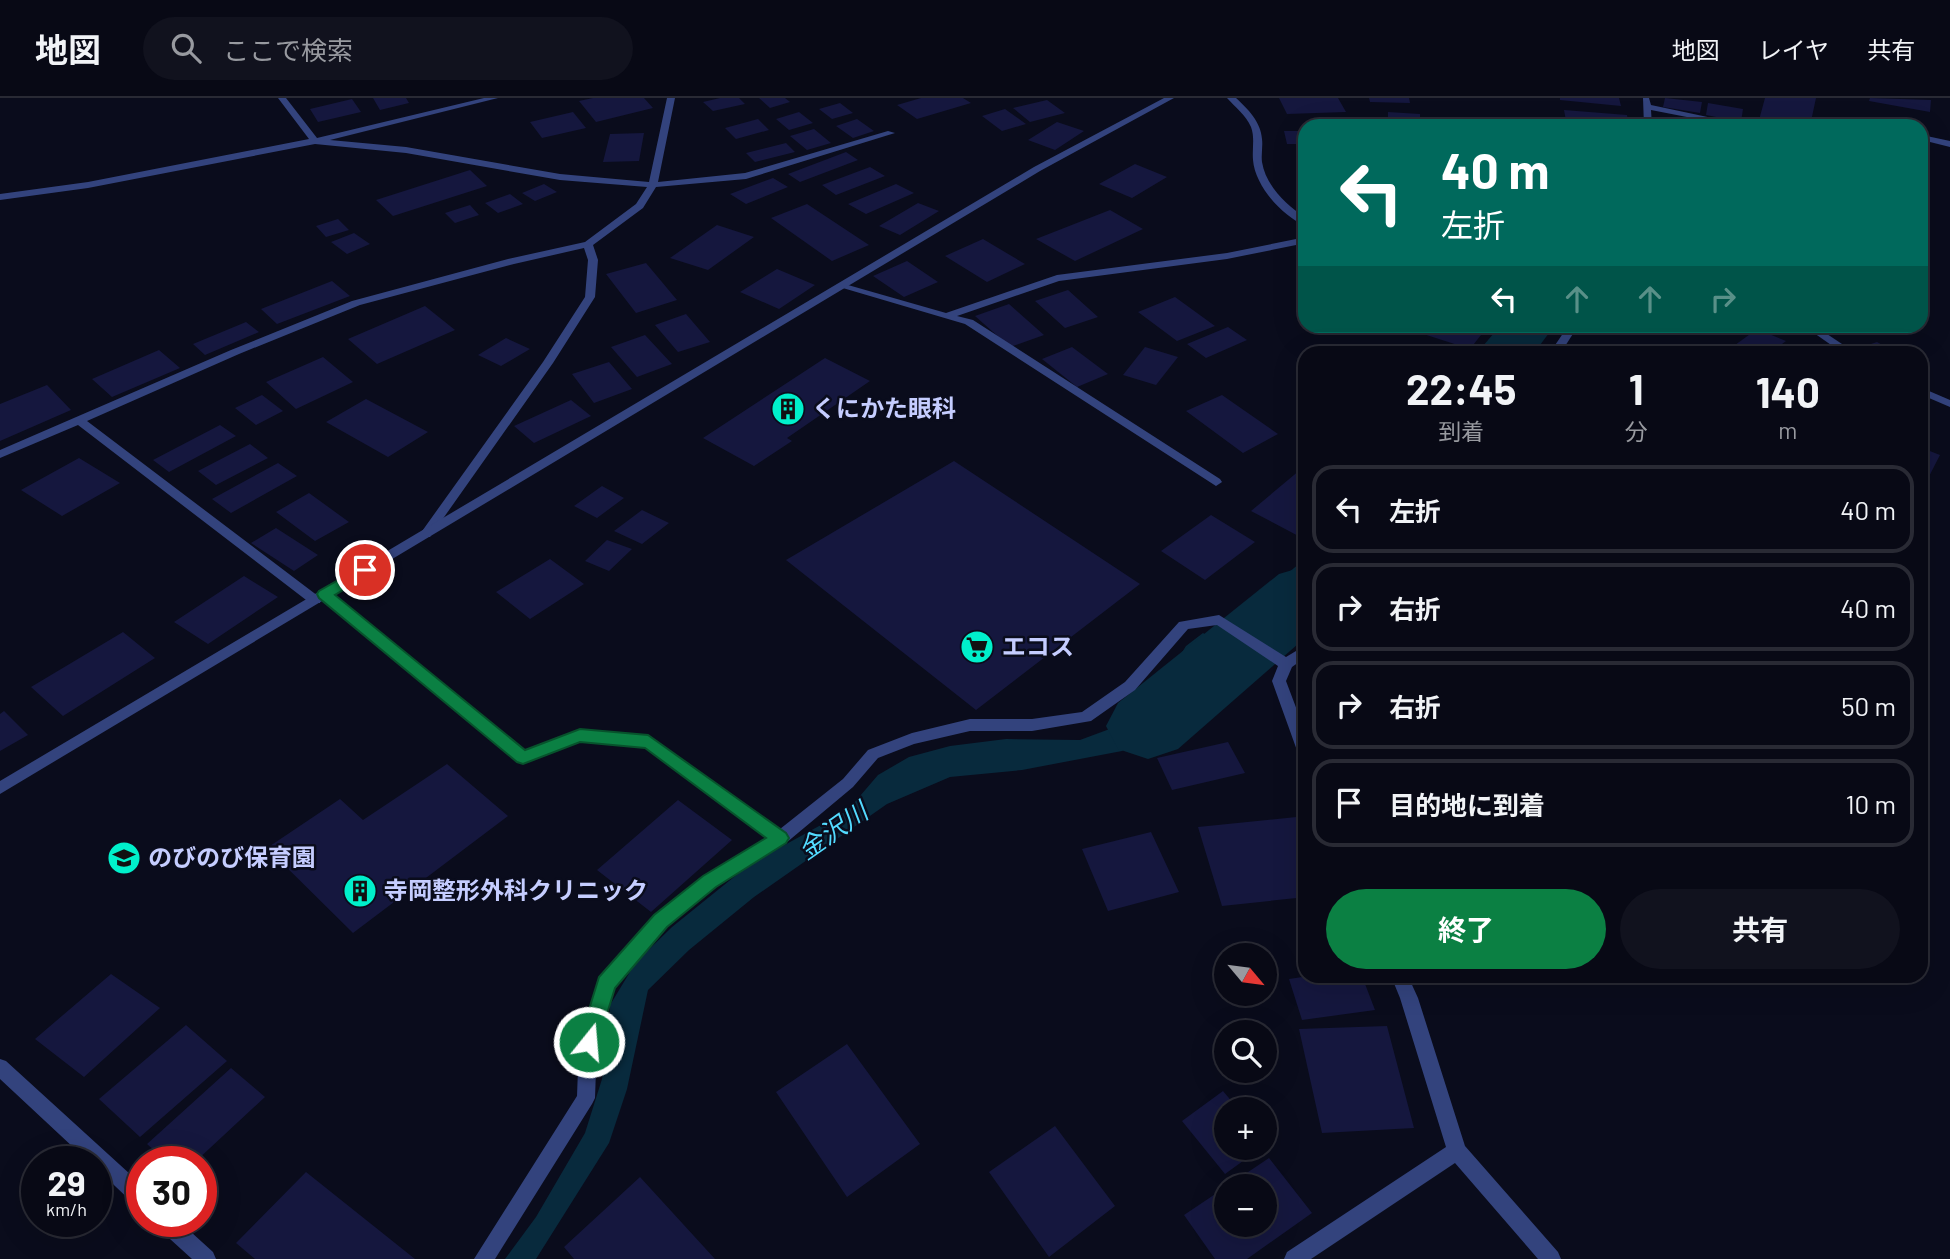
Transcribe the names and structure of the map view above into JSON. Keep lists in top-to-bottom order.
{
  "water": ["金沢川"],
  "places": {
    "building": ["くにかた眼科", "寺岡整形外科クリニック"],
    "supermarket": ["エコス"],
    "school or university": ["のびのび保育園"]
  },
  "north": "bottom right",
  "page": {
    "header": "地図",
    "search": "ここで検索",
    "nav": ["地図", "レイヤ", "共有"],
    "turn": ["40 m", "左折"],
    "eta": [
      "22:45",
      "到着",
      "1",
      "分",
      "140",
      "m"
    ],
    "list": [
      {
        "name": "左折",
        "value": "40 m"
      },
      {
        "name": "右折",
        "value": "40 m"
      },
      {
        "name": "右折",
        "value": "50 m"
      },
      {
        "name": "目的地に到着",
        "value": "10 m"
      }
    ],
    "buttons": ["終了", "共有"],
    "map_buttons": ["+", "−"],
    "speed": "29 km/h",
    "limit": "30"
  }
}
